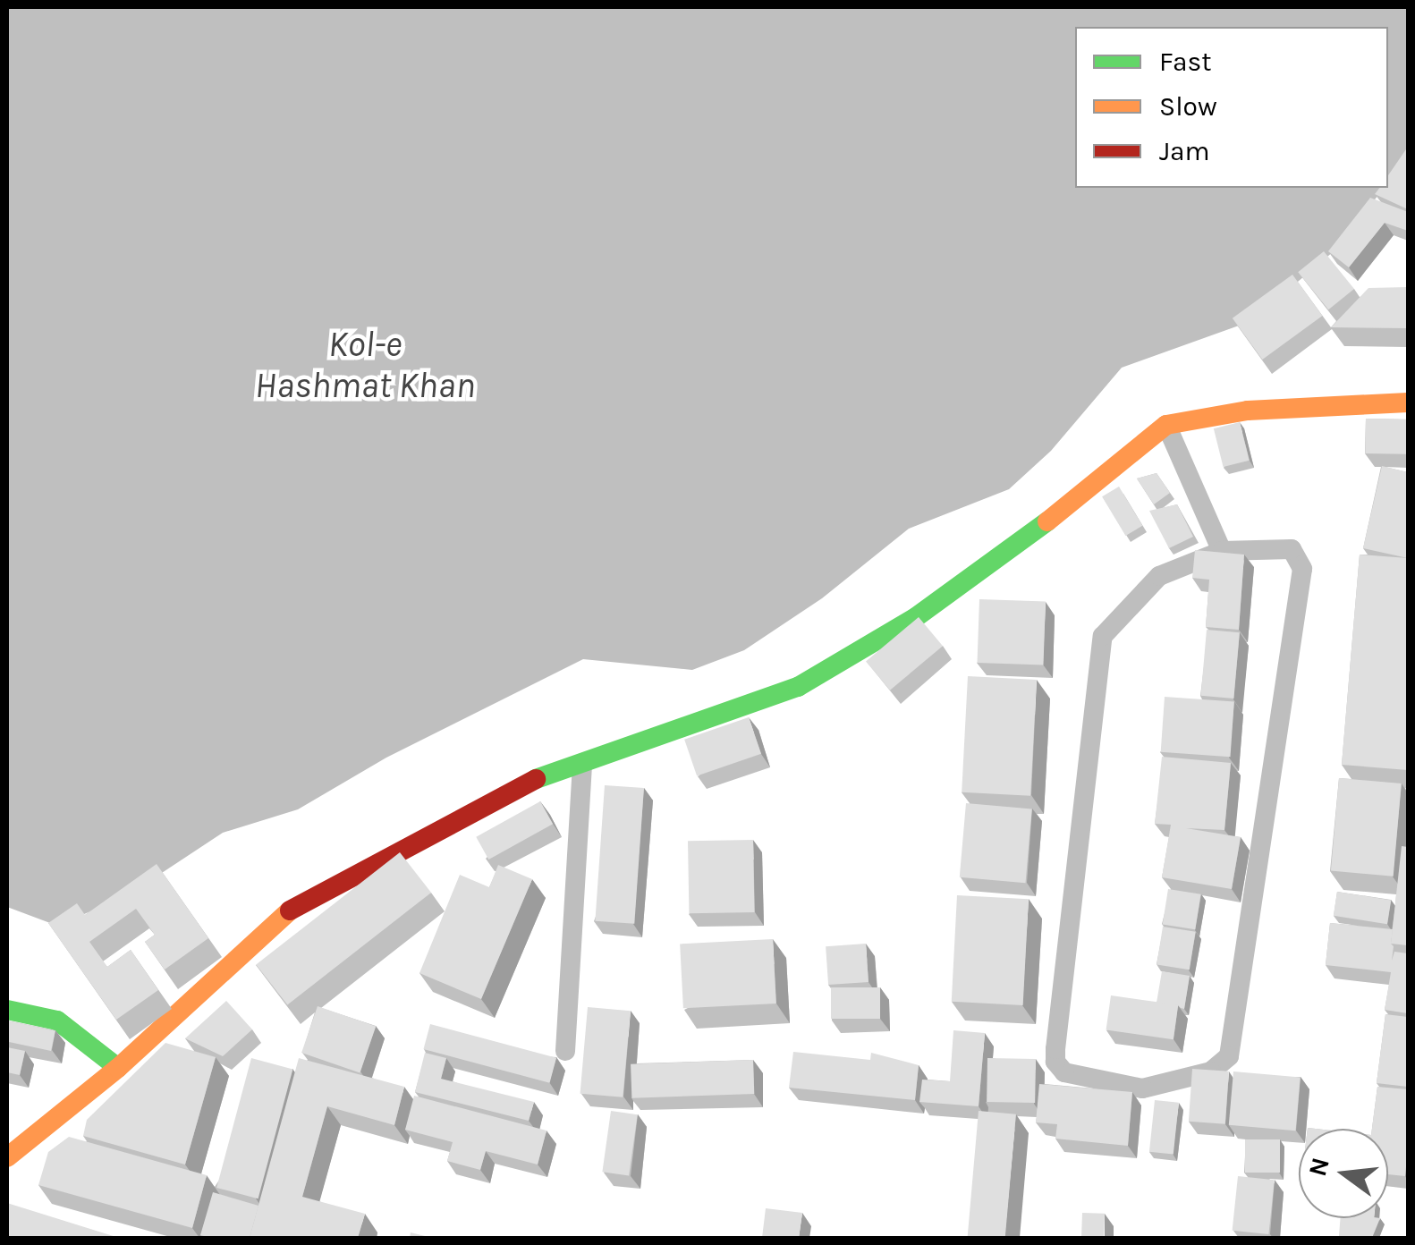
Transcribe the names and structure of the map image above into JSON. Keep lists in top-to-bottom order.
{
  "water": ["Kol-e Hashmat Khan"],
  "legend": ["Fast", "Slow", "Jam"],
  "north": "left"
}
